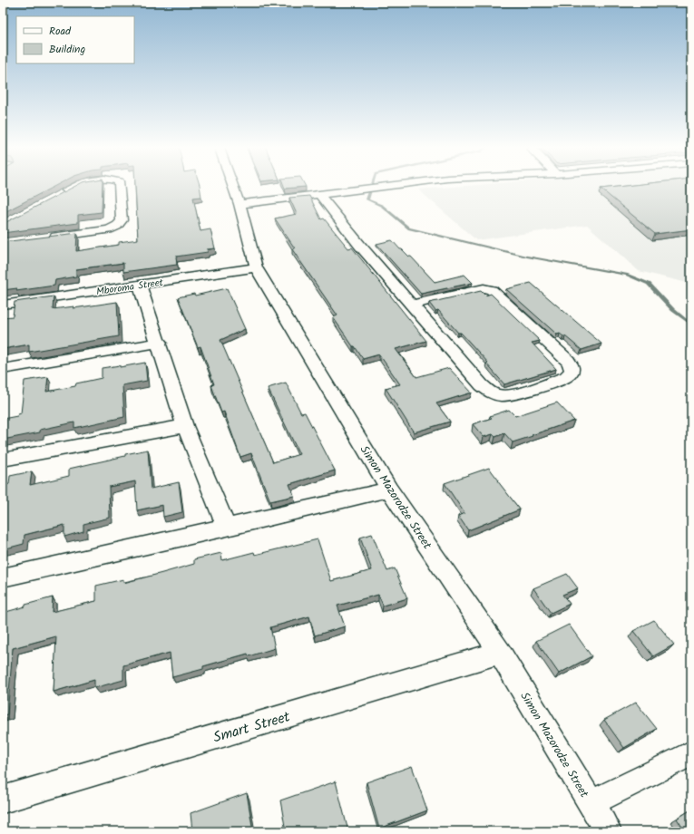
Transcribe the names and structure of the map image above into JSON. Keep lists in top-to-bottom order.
{
  "streets": {
    "street": ["Mboroma Street", "Simon Mazorodze Street", "Smart Street"]
  },
  "crossings": [
    ["Mboroma Street", "Simon Mazorodze Street"],
    ["Simon Mazorodze Street", "Smart Street"]
  ],
  "legend": ["Road", "Building"]
}
